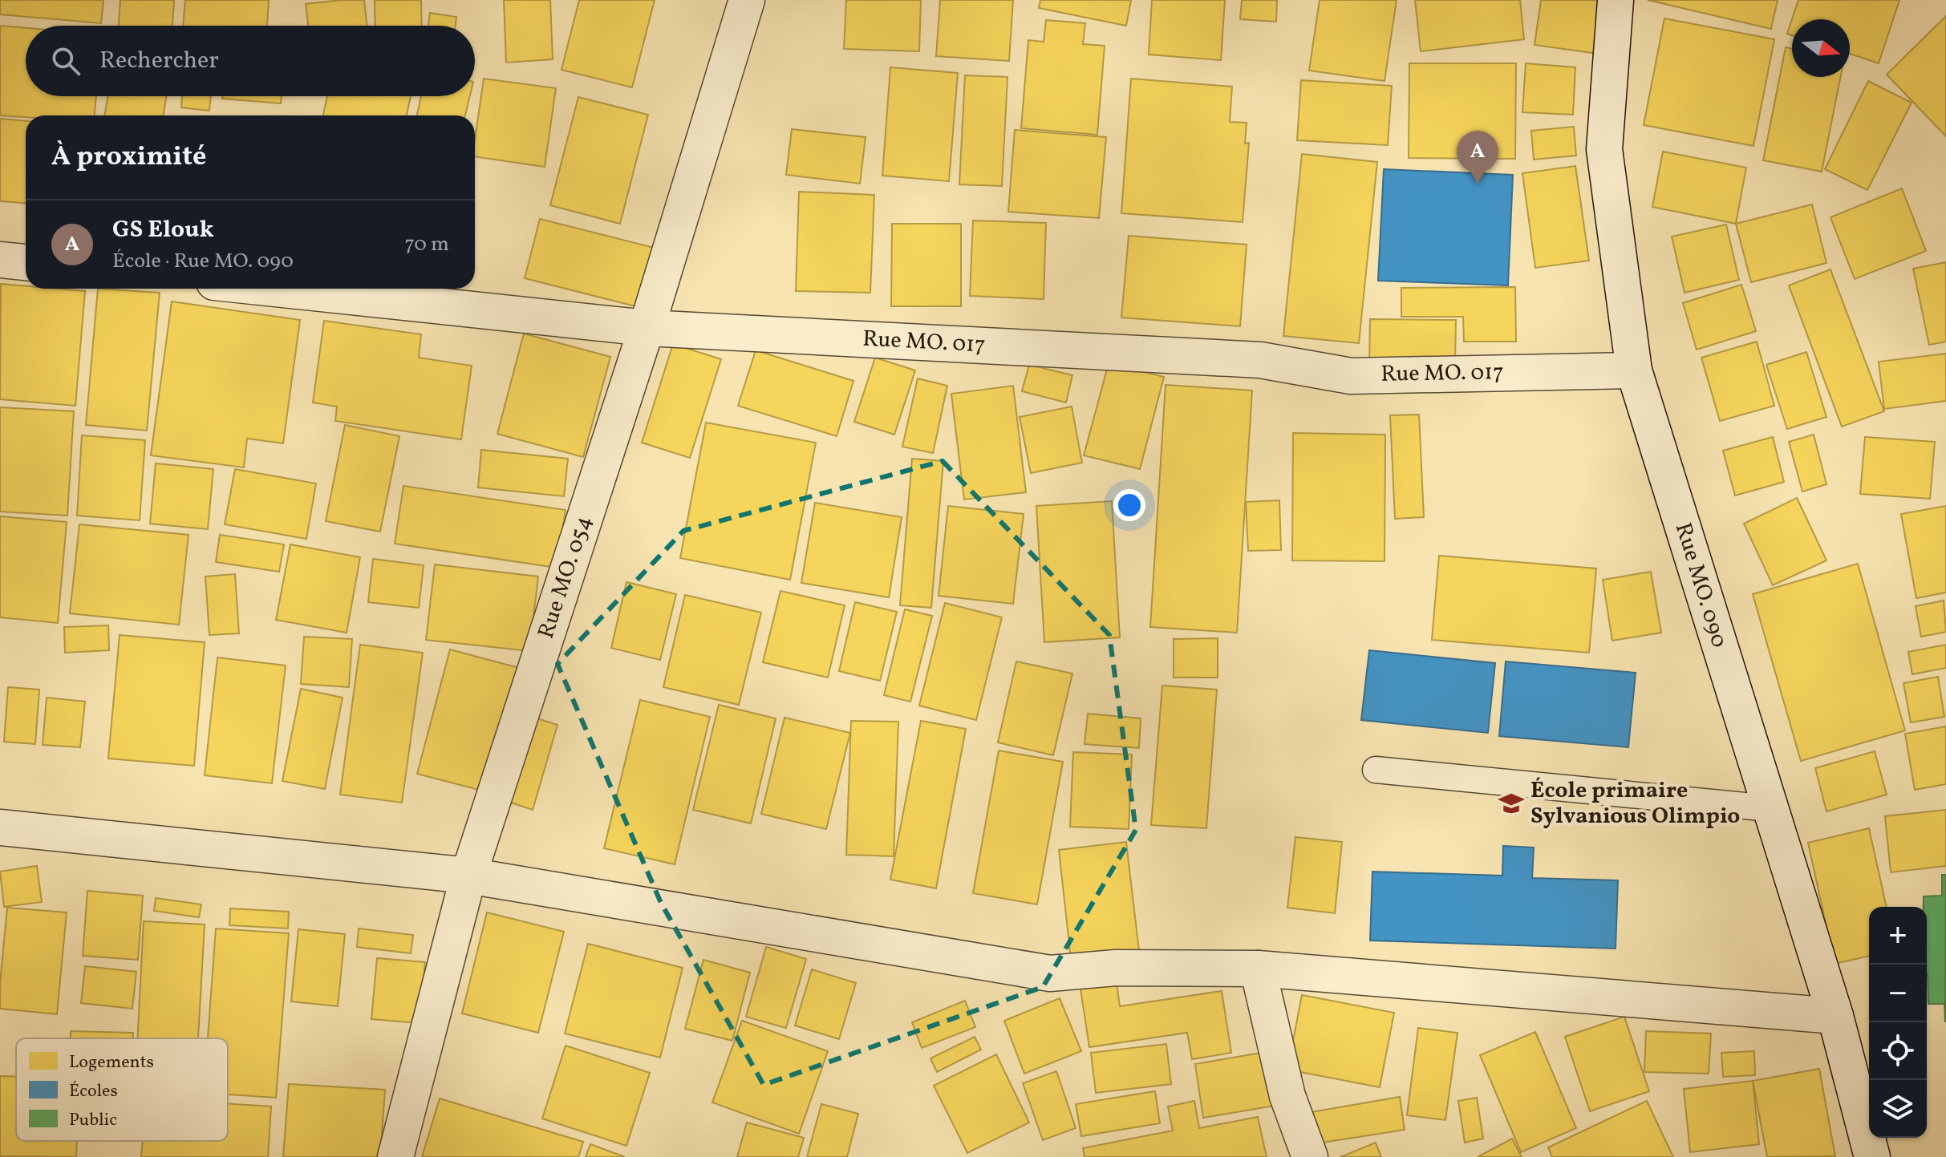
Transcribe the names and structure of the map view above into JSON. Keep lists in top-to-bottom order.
{
  "streets": {
    "street": ["Rue MO. 017", "Rue MO. 054", "Rue MO. 090"]
  },
  "crossings": [
    ["Rue MO. 017", "Rue MO. 054"],
    ["Rue MO. 017", "Rue MO. 090"]
  ],
  "places": {
    "school or university": ["École primaire Sylvanious Olimpio"]
  },
  "legend": ["Logements", "Écoles", "Public"],
  "north": "right",
  "page": {
    "search": "Rechercher",
    "heading": "À proximité",
    "pins": "A",
    "list": [
      {
        "mark": "A",
        "name": "GS Elouk",
        "note": "École · Rue MO. 090",
        "value": "70 m"
      }
    ],
    "map_buttons": ["+", "−"]
  }
}
